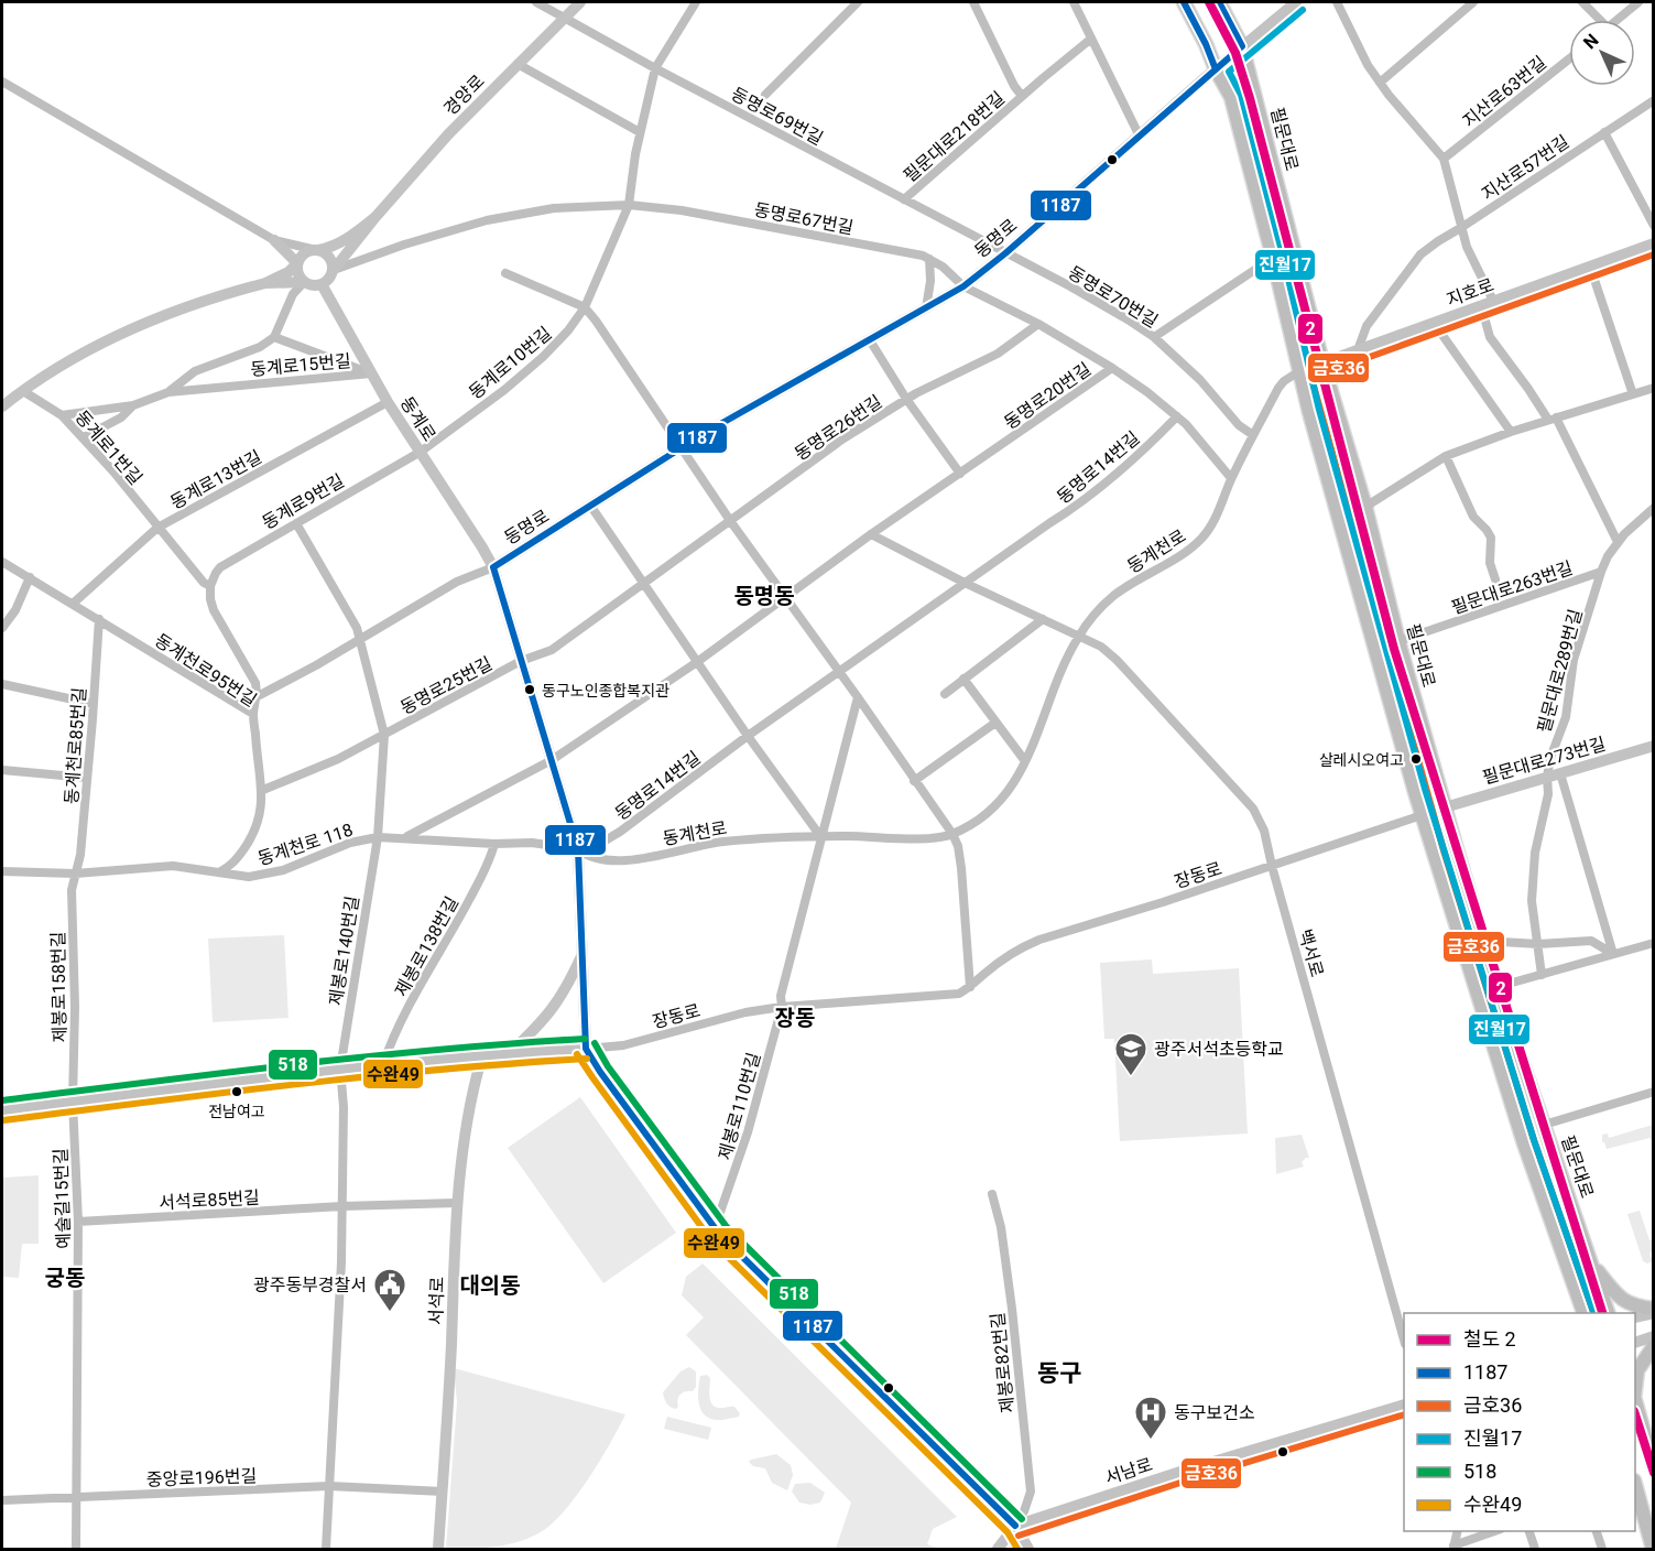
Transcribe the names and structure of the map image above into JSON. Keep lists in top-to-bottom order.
{
  "streets": {
    "main road": ["필문대로"],
    "street": [
      "지산로63번길",
      "경양로",
      "동명로69번길",
      "필문대로218번길",
      "지산로57번길",
      "동명로67번길",
      "동명로",
      "지호로",
      "동명로70번길",
      "동계로10번길",
      "동계로15번길",
      "동명로20번길",
      "동계로",
      "동명로26번길",
      "동계로1번길",
      "동명로14번길",
      "동계로13번길",
      "동계로9번길",
      "동계천로",
      "필문대로263번길",
      "동계천로95번길",
      "필문대로289번길",
      "동명로25번길",
      "동계천로85번길",
      "필문대로273번길",
      "동계천로 118",
      "장동로",
      "제봉로138번길",
      "제봉로140번길",
      "백서로",
      "제봉로158번길",
      "제봉로110번길",
      "예술길15번길",
      "서석로85번길",
      "서석로",
      "제봉로82번길",
      "서남로",
      "중앙로196번길"
    ]
  },
  "crossings": [
    ["경양로", "동명로69번길"],
    ["경양로", "동명로67번길"],
    ["경양로", "동계로"],
    ["동명로69번길", "필문대로218번길"],
    ["동명로69번길", "동명로"],
    ["동명로69번길", "동명로70번길"],
    ["필문대로", "동명로"],
    ["필문대로", "지호로"],
    ["필문대로", "필문대로263번길"],
    ["필문대로", "필문대로273번길"],
    ["필문대로", "장동로"],
    ["지산로57번길", "지호로"],
    ["동명로67번길", "동명로"],
    ["동명로67번길", "동계로10번길"],
    ["동명로67번길", "동계로"],
    ["동명로", "동명로70번길"],
    ["동명로", "동명로20번길"],
    ["동명로", "동계로"],
    ["동명로", "동명로26번길"],
    ["동명로", "동명로14번길"],
    ["동명로", "동계천로"],
    ["동명로", "동명로25번길"],
    ["동명로", "동계천로 118"],
    ["동명로", "장동로"],
    ["지호로", "동계천로"],
    ["동명로70번길", "동계천로"],
    ["동계로10번길", "동계로"],
    ["동계로10번길", "동계로9번길"],
    ["동계로15번길", "동계로"],
    ["동계로15번길", "동계로1번길"],
    ["동계로", "동계로13번길"],
    ["동계로", "동계로9번길"],
    ["동명로26번길", "동명로25번길"],
    ["동계로1번길", "동계로13번길"],
    ["동계로1번길", "동계로9번길"],
    ["동명로14번길", "동계천로"],
    ["동명로14번길", "동계천로 118"],
    ["동계로13번길", "동계천로95번길"],
    ["동계천로", "동계천로 118"],
    ["동계천로", "백서로"],
    ["동계천로", "제봉로110번길"],
    ["필문대로263번길", "필문대로289번길"],
    ["동계천로95번길", "동명로25번길"],
    ["동계천로95번길", "동계천로85번길"],
    ["동계천로95번길", "동계천로 118"],
    ["필문대로289번길", "필문대로273번길"],
    ["동명로25번길", "동계천로 118"],
    ["동명로25번길", "제봉로140번길"],
    ["동계천로85번길", "동계천로 118"],
    ["동계천로85번길", "제봉로158번길"],
    ["필문대로273번길", "장동로"],
    ["동계천로 118", "제봉로138번길"],
    ["동계천로 118", "제봉로140번길"],
    ["동계천로 118", "제봉로158번길"],
    ["장동로", "백서로"],
    ["장동로", "제봉로110번길"],
    ["제봉로158번길", "예술길15번길"],
    ["예술길15번길", "서석로85번길"],
    ["예술길15번길", "중앙로196번길"],
    ["서석로85번길", "서석로"],
    ["서석로", "중앙로196번길"],
    ["제봉로82번길", "서남로"]
  ],
  "districts": [
    "동명동",
    "장동",
    "궁동",
    "대의동",
    "동구"
  ],
  "places": {
    "other": ["동구노인종합복지관", "살레시오여고", "전남여고"],
    "school or university": ["광주서석초등학교"],
    "public building": ["광주동부경찰서"],
    "hospital": ["동구보건소"]
  },
  "lines": [
    "rail line 2",
    "transit line 1187",
    "transit line 진월17",
    "transit line 금호36",
    "transit line 518",
    "transit line 수완49"
  ],
  "legend": [
    "철도 2",
    "1187",
    "금호36",
    "진월17",
    "518",
    "수완49"
  ],
  "north": "top left"
}
